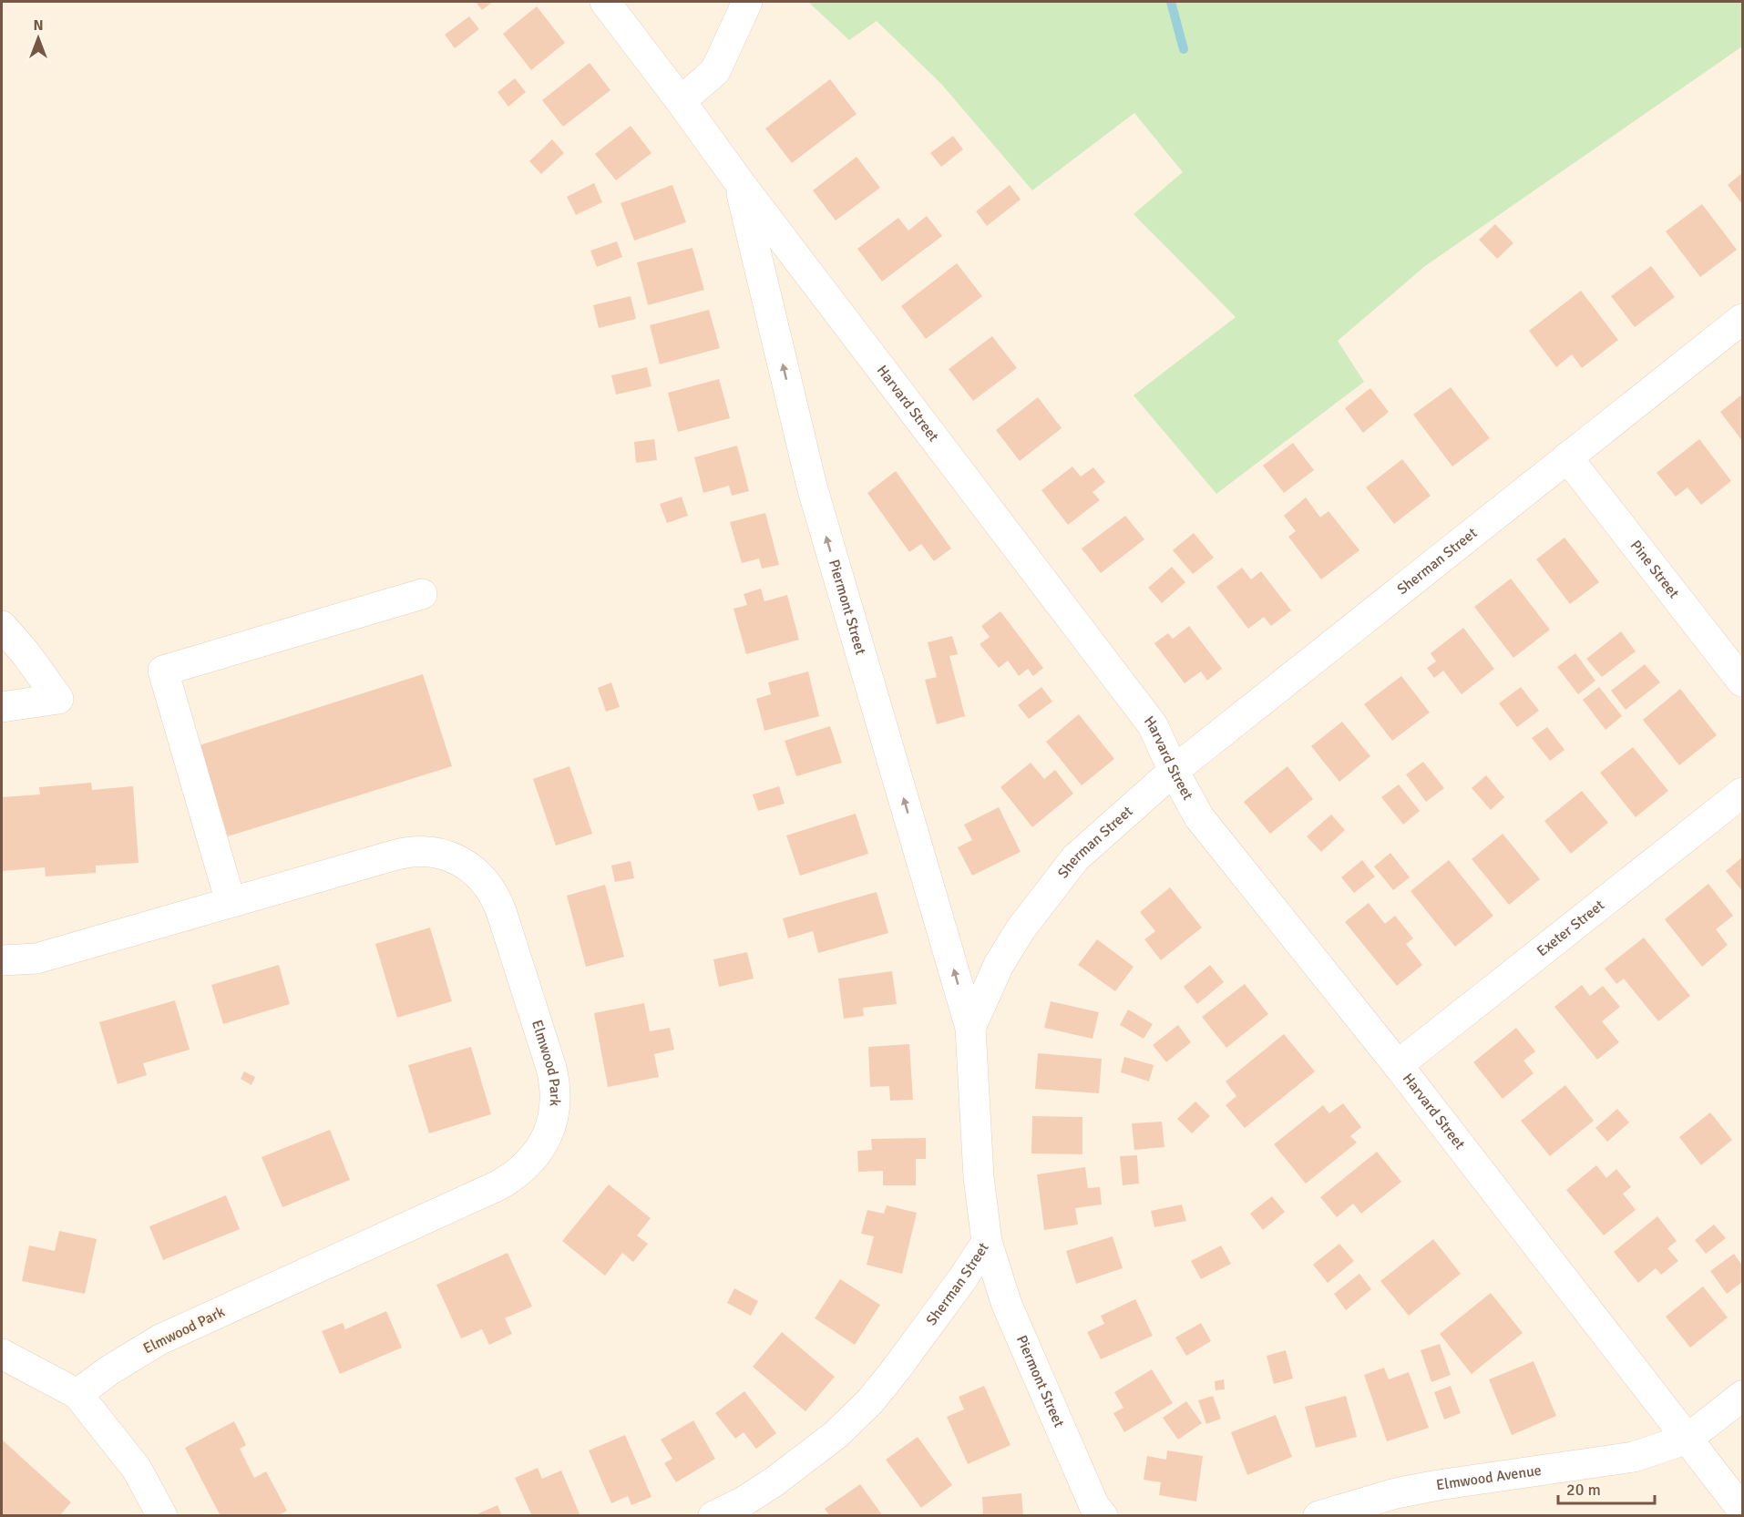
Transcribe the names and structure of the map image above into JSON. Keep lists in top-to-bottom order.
{
  "streets": {
    "street": [
      "Harvard Street",
      "Sherman Street",
      "Pine Street",
      "Piermont Street",
      "Exeter Street",
      "Elmwood Park",
      "Elmwood Avenue"
    ]
  },
  "crossings": [
    ["Harvard Street", "Sherman Street"],
    ["Harvard Street", "Piermont Street"],
    ["Harvard Street", "Exeter Street"],
    ["Harvard Street", "Elmwood Avenue"],
    ["Sherman Street", "Pine Street"],
    ["Sherman Street", "Piermont Street"]
  ],
  "one_way": ["Piermont Street"],
  "scale_bar": "20 m",
  "north": "top"
}
